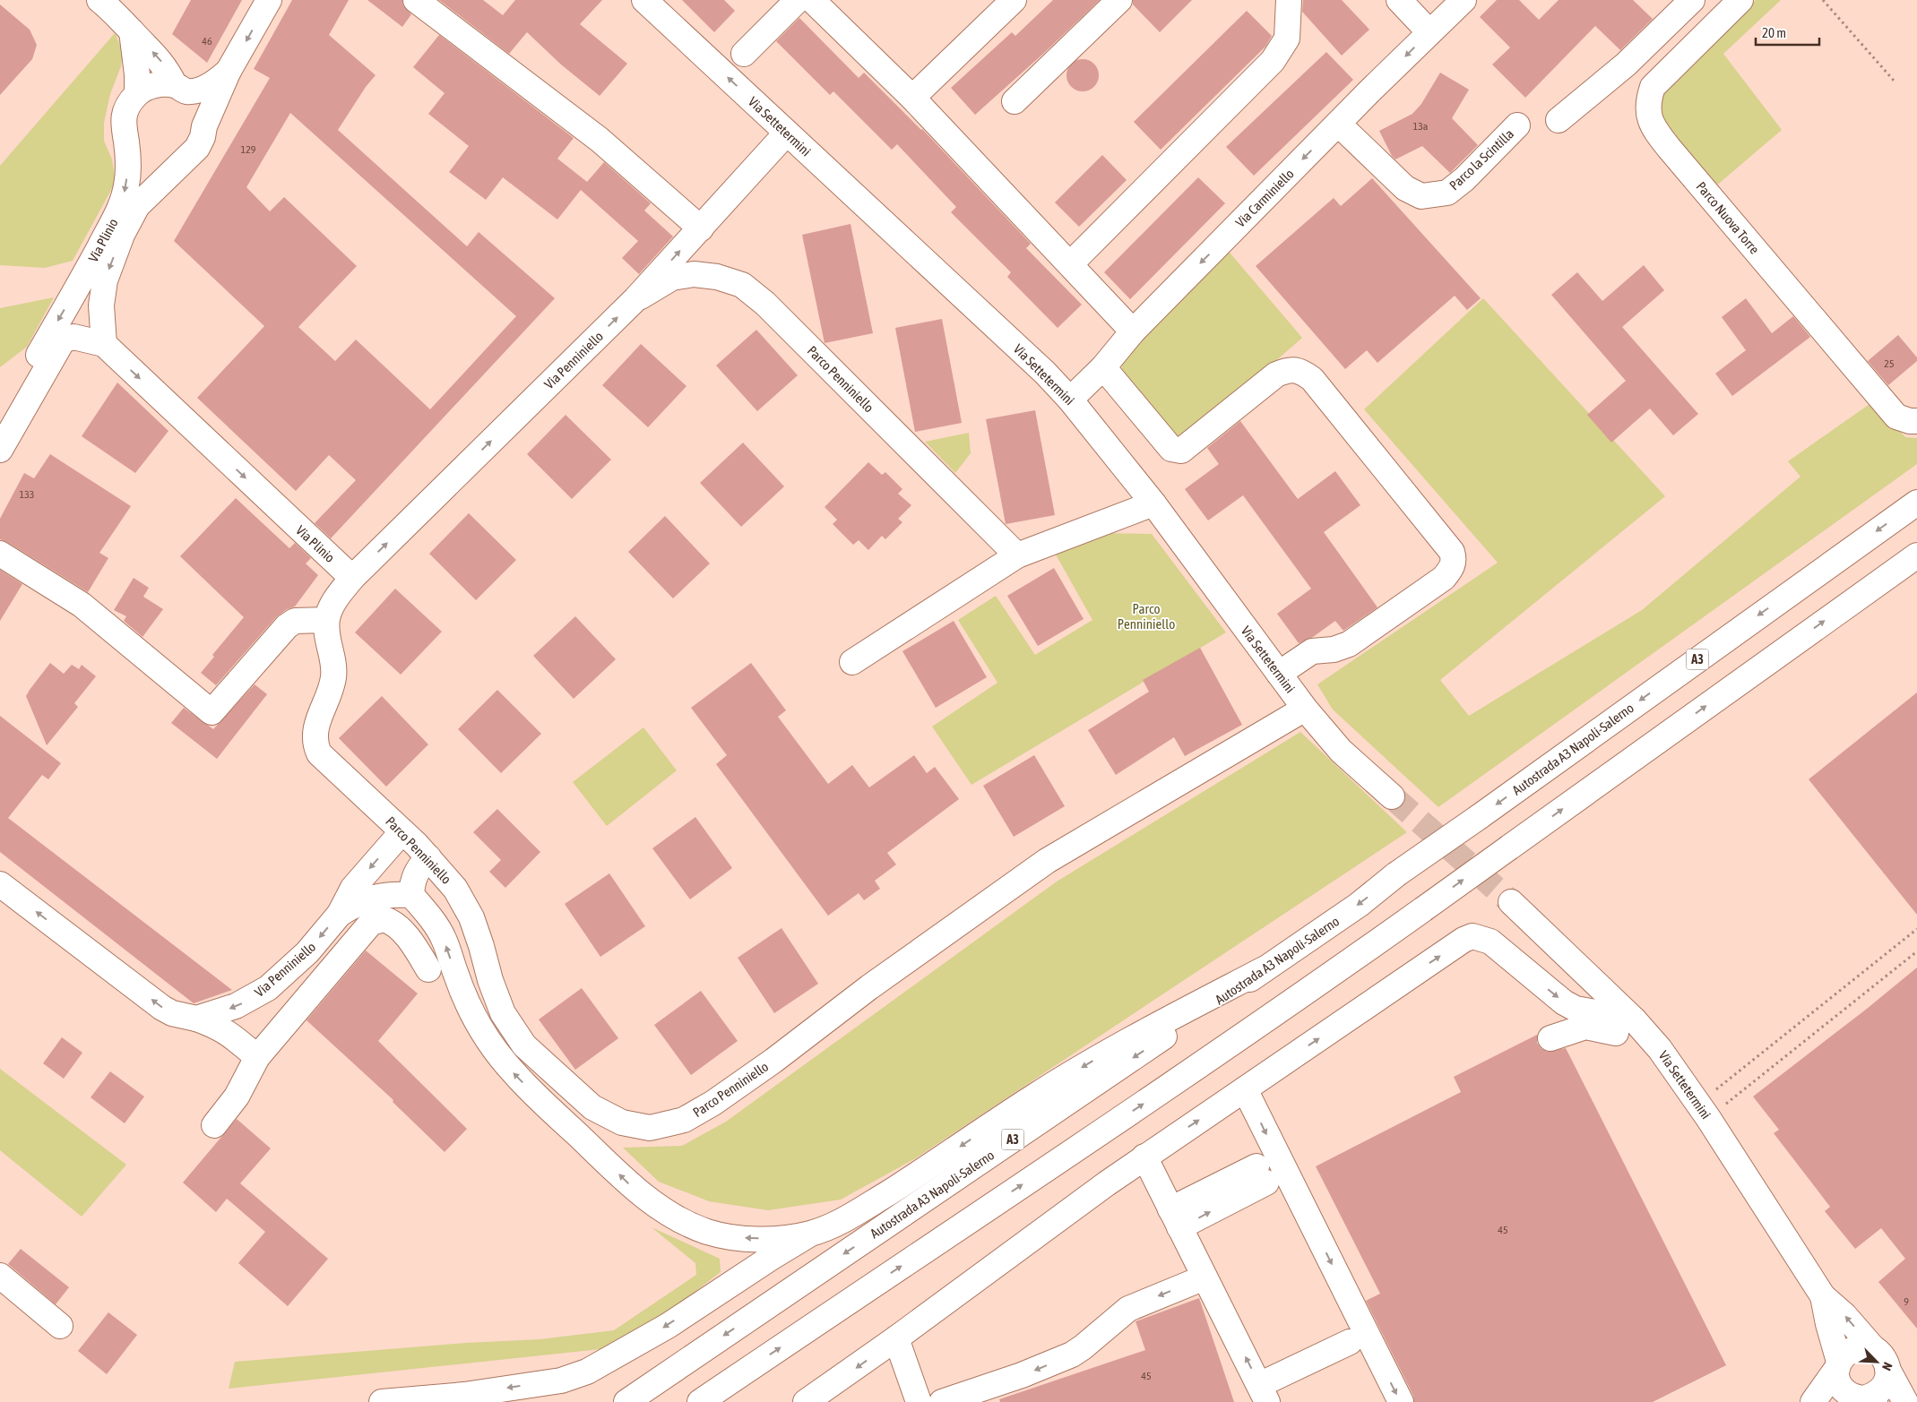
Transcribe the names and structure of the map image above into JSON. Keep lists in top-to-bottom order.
{
  "streets": {
    "main road": [
      "Via Settetermini",
      "Parco la Scintilla",
      "Via Carminiello",
      "Parco Nuova Torre",
      "Via Plinio",
      "Via Penniniello",
      "Parco Penniniello",
      "A3",
      "Autostrada A3 Napoli-Salerno"
    ]
  },
  "crossings": [
    ["Via Settetermini", "Via Carminiello"],
    ["Via Settetermini", "Via Penniniello"],
    ["Via Settetermini", "Parco Penniniello"],
    ["Parco la Scintilla", "Via Carminiello"],
    ["Via Plinio", "Via Penniniello"],
    ["Via Plinio", "Parco Penniniello"],
    ["Via Penniniello", "Parco Penniniello"]
  ],
  "one_way": ["Via Plinio"],
  "parks": ["Parco Penniniello"],
  "house_numbers": [
    "46",
    "13a",
    "129",
    "25",
    "133",
    "45",
    "9",
    "45"
  ],
  "scale_bar": "20 m",
  "north": "bottom right"
}
